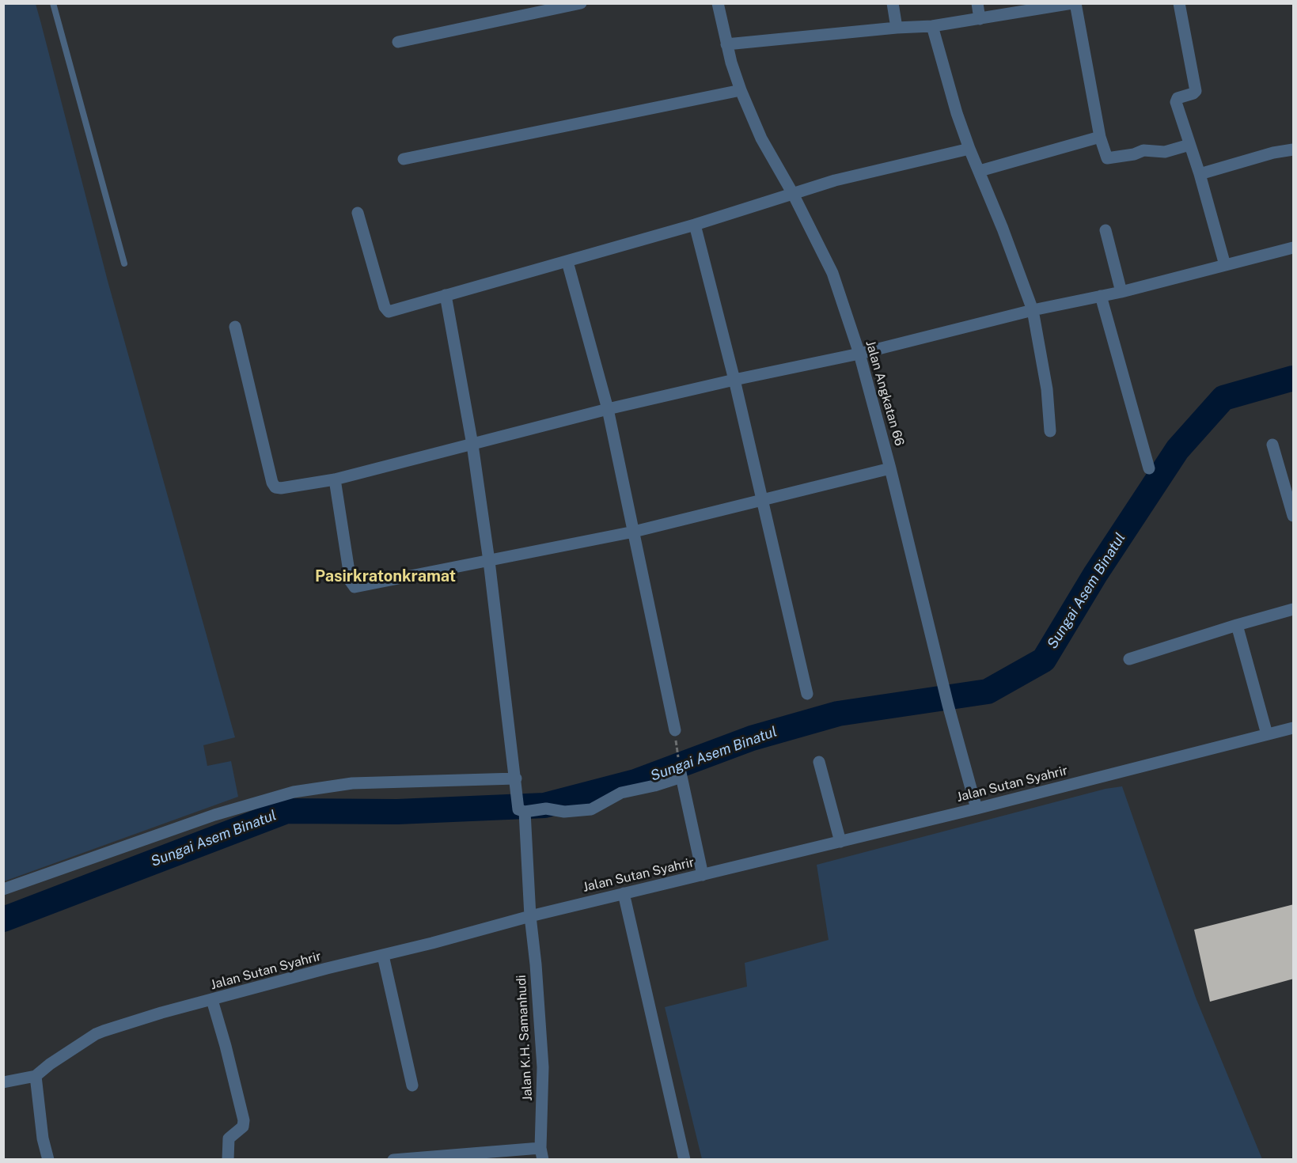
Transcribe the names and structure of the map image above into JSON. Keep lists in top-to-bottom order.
{
  "streets": {
    "street": ["Jalan Angkatan 66", "Jalan Sutan Syahrir", "Jalan K.H. Samanhudi"]
  },
  "crossings": [
    ["Jalan Angkatan 66", "Jalan Sutan Syahrir"],
    ["Jalan Sutan Syahrir", "Jalan K.H. Samanhudi"]
  ],
  "districts": ["Pasirkratonkramat"],
  "water": ["Sungai Asem Binatul"]
}
